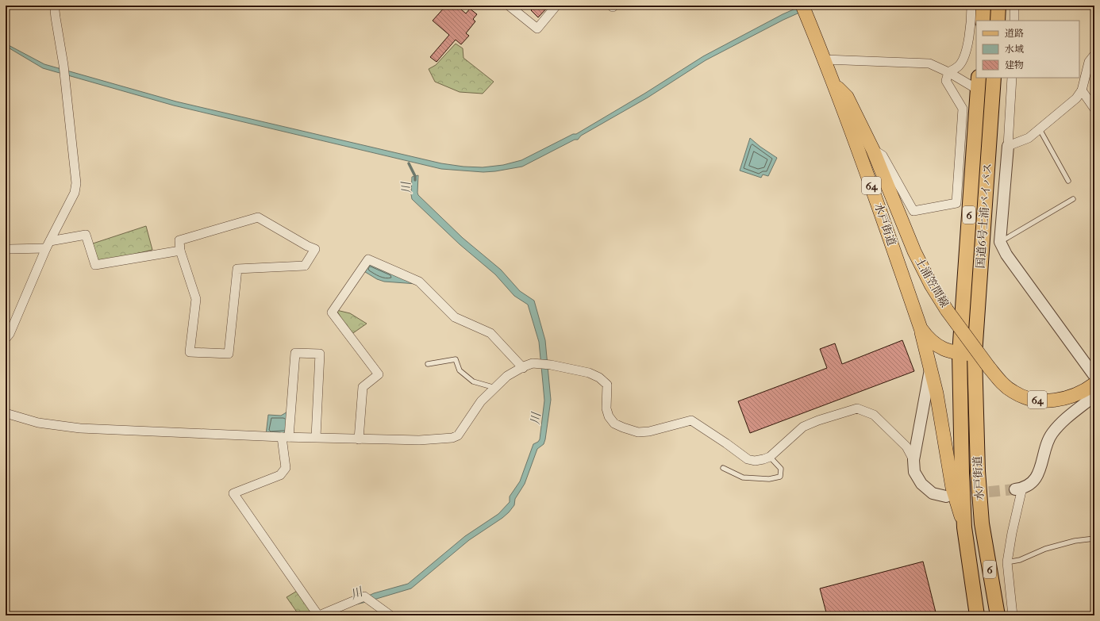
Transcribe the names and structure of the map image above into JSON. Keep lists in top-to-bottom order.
{
  "streets": {
    "highway": ["6", "国道6号土浦バイパス", "水戸街道"],
    "main road": ["64", "土浦笠間線"]
  },
  "crossings": [
    ["国道6号土浦バイパス", "水戸街道"],
    ["水戸街道", "土浦笠間線"]
  ],
  "water": ["川"],
  "legend": ["道路", "水域", "建物"]
}
